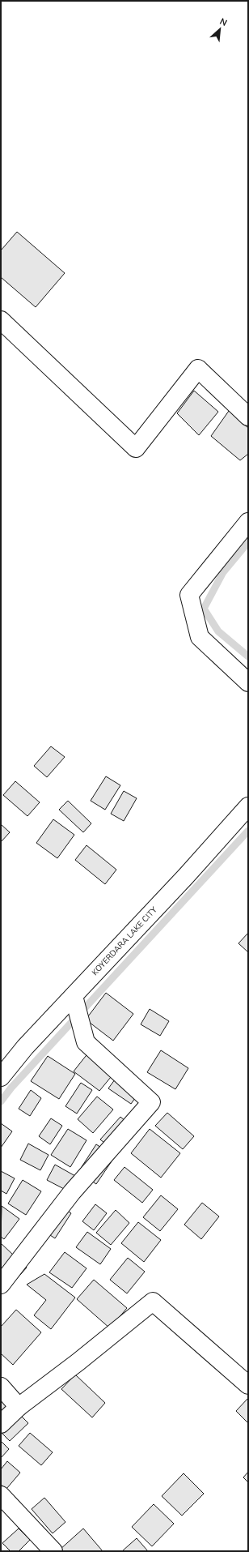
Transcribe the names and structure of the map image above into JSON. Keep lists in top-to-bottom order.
{
  "streets": {
    "street": ["KOYERDARA LAKE CITY"]
  },
  "north": "top right"
}
